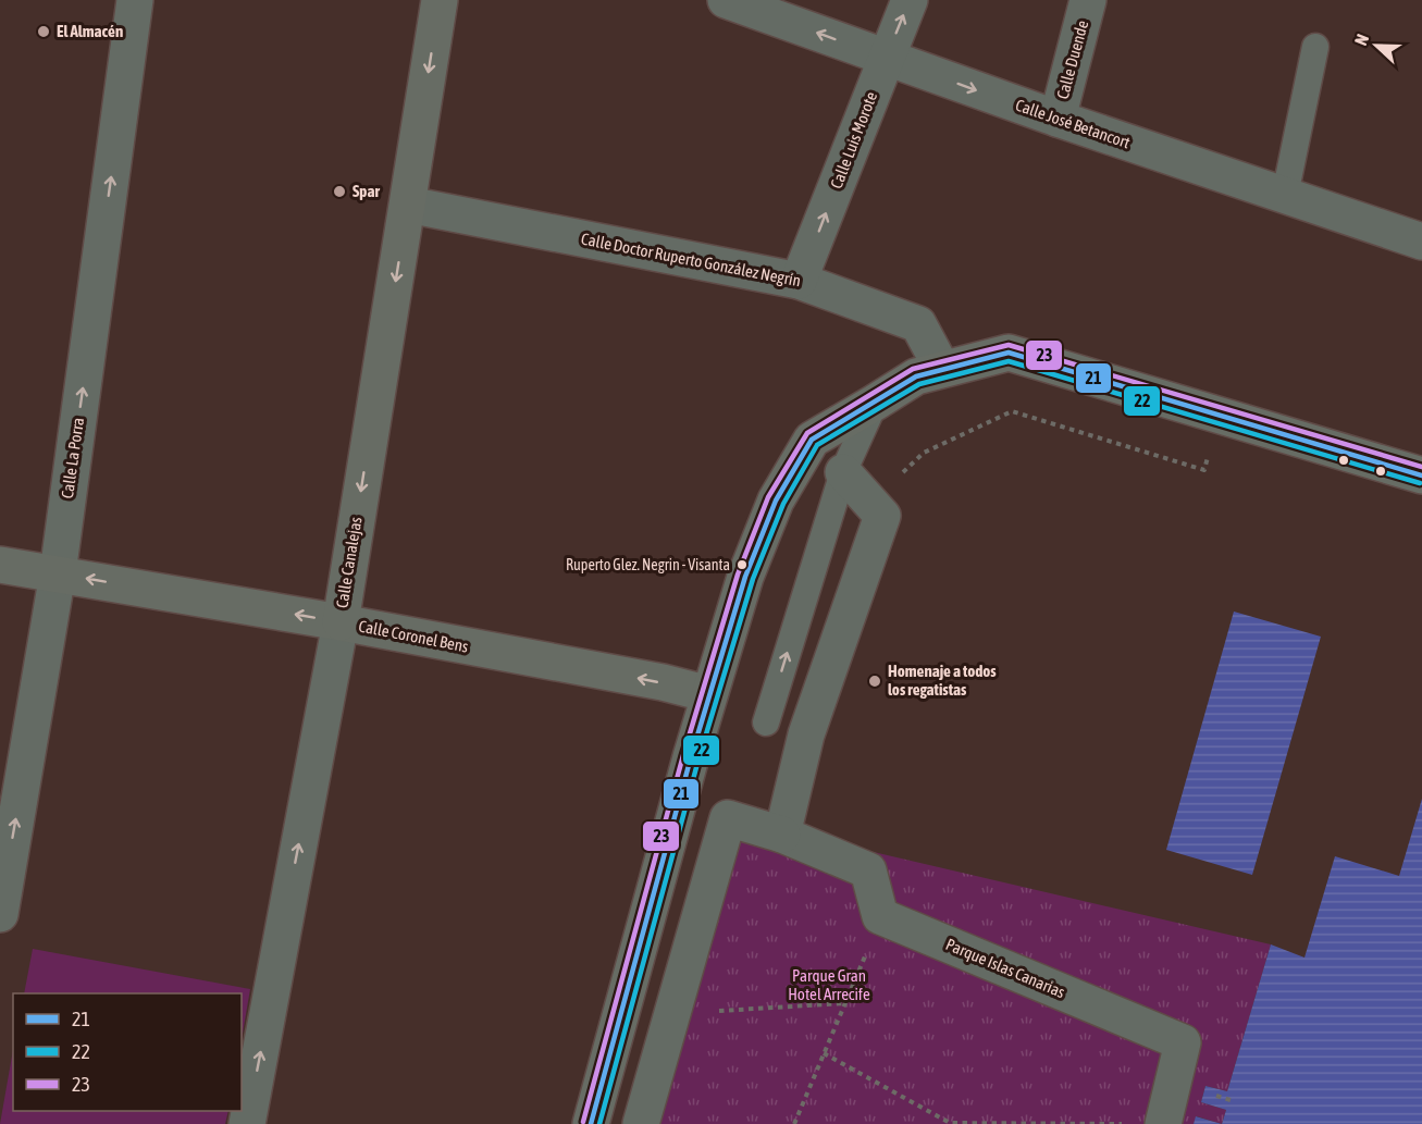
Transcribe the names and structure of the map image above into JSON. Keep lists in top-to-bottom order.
{
  "streets": {
    "street": [
      "Calle Duende",
      "Calle José Betancort",
      "Calle Luis Morote",
      "Calle Doctor Ruperto González Negrín",
      "Calle La Porra",
      "Calle Canalejas",
      "Calle Coronel Bens",
      "Parque Islas Canarias"
    ]
  },
  "crossings": [
    ["Calle Duende", "Calle José Betancort"],
    ["Calle José Betancort", "Calle Luis Morote"],
    ["Calle Luis Morote", "Calle Doctor Ruperto González Negrín"],
    ["Calle Doctor Ruperto González Negrín", "Calle Canalejas"],
    ["Calle La Porra", "Calle Coronel Bens"],
    ["Calle Canalejas", "Calle Coronel Bens"]
  ],
  "one_way": ["Calle Luis Morote", "Calle La Porra", "Calle Coronel Bens"],
  "parks": ["Parque Gran Hotel Arrecife"],
  "places": [
    "El Almacén",
    "Spar",
    "Ruperto Glez. Negrin - Visanta",
    "Homenaje a todos los regatistas"
  ],
  "lines": ["transit line 23", "transit line 21", "transit line 22"],
  "legend": ["21", "22", "23"],
  "north": "left"
}
